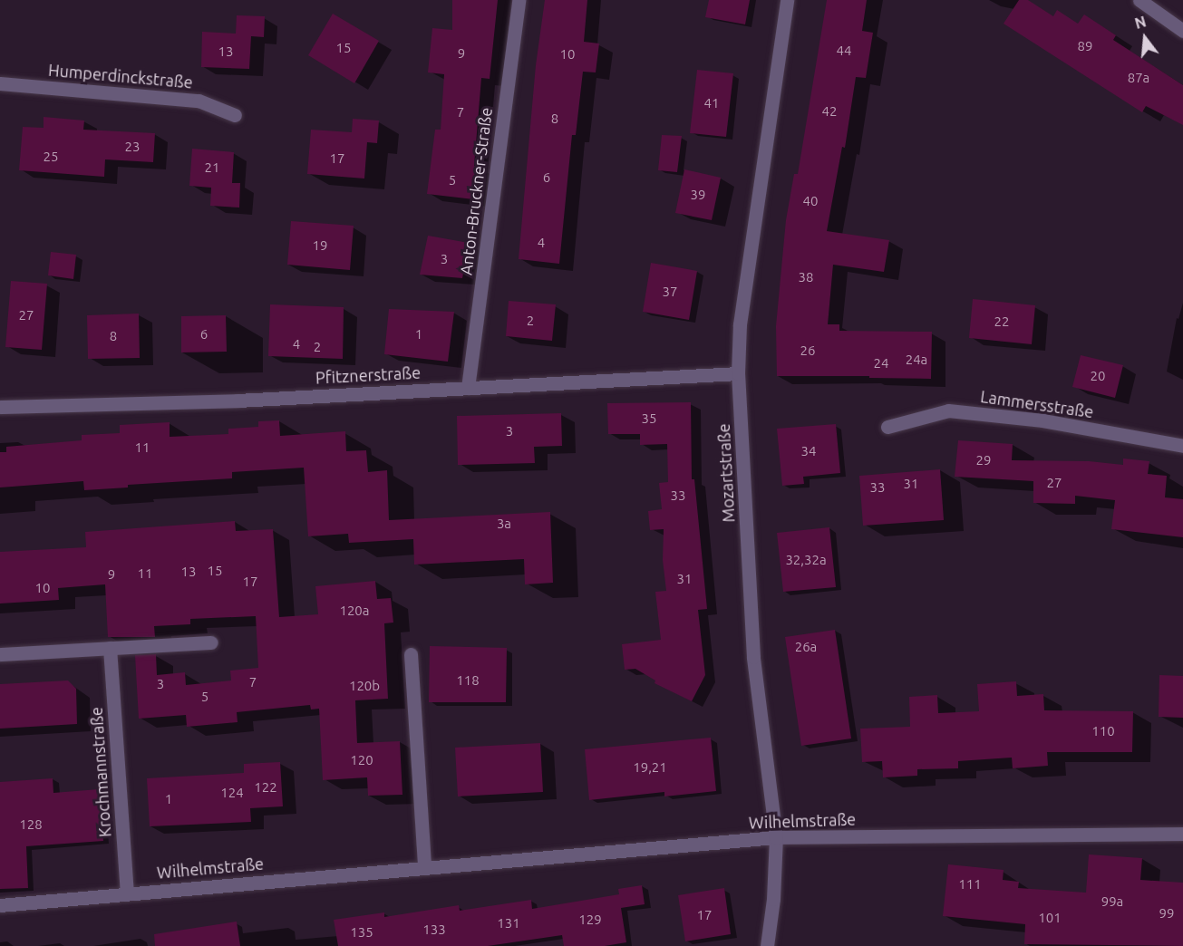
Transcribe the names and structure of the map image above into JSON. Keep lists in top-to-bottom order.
{
  "streets": {
    "street": [
      "Humperdinckstraße",
      "Anton-Bruckner-Straße",
      "Pfitznerstraße",
      "Lammersstraße",
      "Mozartstraße",
      "Krochmannstraße",
      "Wilhelmstraße"
    ]
  },
  "crossings": [
    ["Anton-Bruckner-Straße", "Pfitznerstraße"],
    ["Pfitznerstraße", "Mozartstraße"],
    ["Mozartstraße", "Wilhelmstraße"],
    ["Krochmannstraße", "Wilhelmstraße"]
  ],
  "house_numbers": [
    "89",
    "15",
    "44",
    "13",
    "9",
    "10",
    "87a",
    "41",
    "42",
    "7",
    "8",
    "23",
    "25",
    "17",
    "21",
    "6",
    "5",
    "39",
    "40",
    "4",
    "19",
    "3",
    "38",
    "37",
    "27",
    "2",
    "22",
    "6",
    "1",
    "8",
    "4",
    "2",
    "26",
    "24a",
    "24",
    "20",
    "35",
    "3",
    "11",
    "34",
    "29",
    "27",
    "31",
    "33",
    "33",
    "3a",
    "32,32a",
    "15",
    "13",
    "11",
    "9",
    "31",
    "17",
    "10",
    "120a",
    "26a",
    "118",
    "7",
    "3",
    "120b",
    "5",
    "110",
    "120",
    "19,21",
    "122",
    "124",
    "1",
    "128",
    "111",
    "99a",
    "99",
    "17",
    "101",
    "129",
    "131",
    "133",
    "135"
  ],
  "north": "top"
}
